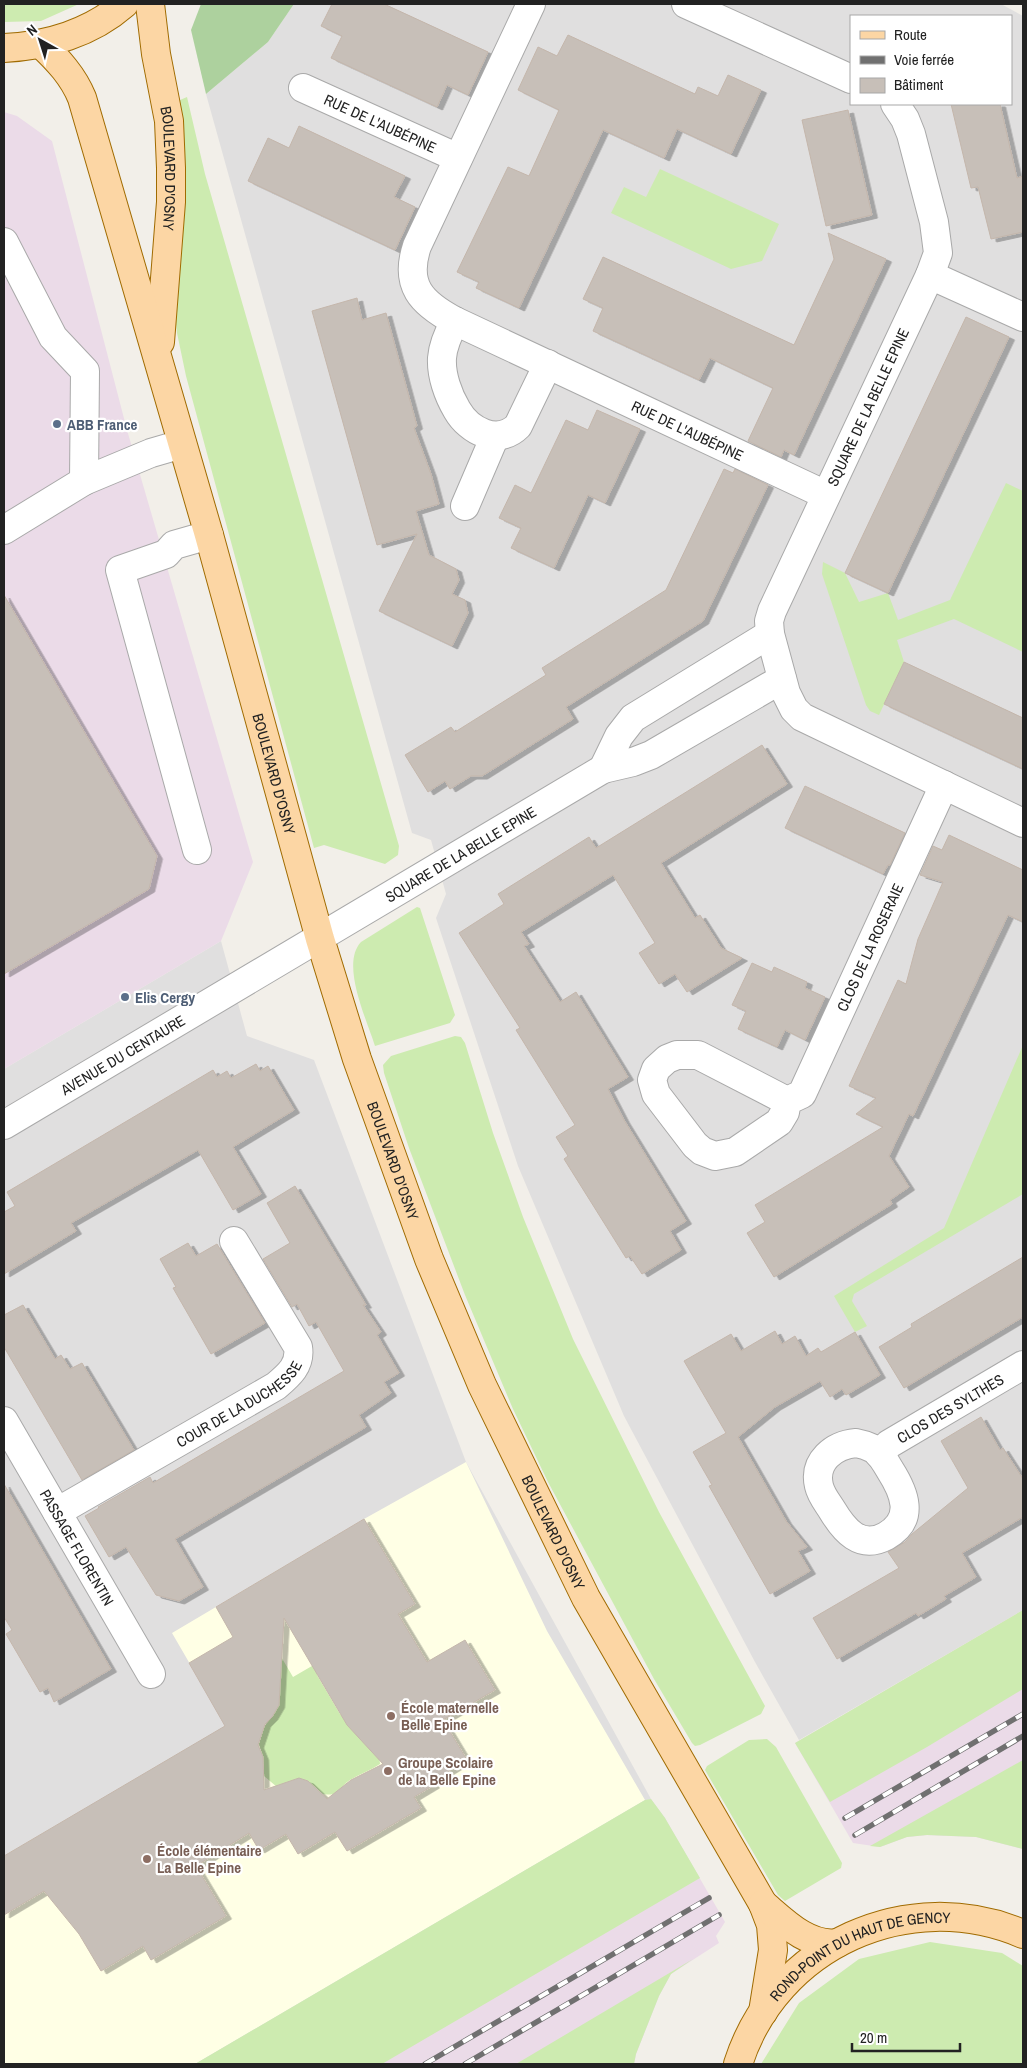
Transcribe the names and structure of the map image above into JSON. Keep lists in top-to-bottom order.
{
  "streets": {
    "main road": ["BOULEVARD D'OSNY", "ROND-POINT DU HAUT DE GENCY"],
    "street": [
      "RUE DE L'AUBÉPINE",
      "SQUARE DE LA BELLE EPINE",
      "CLOS DE LA ROSERAIE",
      "AVENUE DU CENTAURE",
      "COUR DE LA DUCHESSE",
      "CLOS DES SYLTHES",
      "PASSAGE FLORENTIN"
    ]
  },
  "crossings": [
    ["RUE DE L'AUBÉPINE", "SQUARE DE LA BELLE EPINE"],
    ["BOULEVARD D'OSNY", "SQUARE DE LA BELLE EPINE"],
    ["BOULEVARD D'OSNY", "AVENUE DU CENTAURE"],
    ["BOULEVARD D'OSNY", "ROND-POINT DU HAUT DE GENCY"],
    ["SQUARE DE LA BELLE EPINE", "CLOS DE LA ROSERAIE"],
    ["SQUARE DE LA BELLE EPINE", "AVENUE DU CENTAURE"],
    ["COUR DE LA DUCHESSE", "PASSAGE FLORENTIN"]
  ],
  "places": [
    "ABB France",
    "Elis Cergy",
    "École maternelle Belle Epine",
    "Groupe Scolaire de la Belle Epine",
    "École élémentaire La Belle Epine"
  ],
  "legend": ["Route", "Voie ferrée", "Bâtiment"],
  "scale_bar": "20 m",
  "north": "top left"
}
